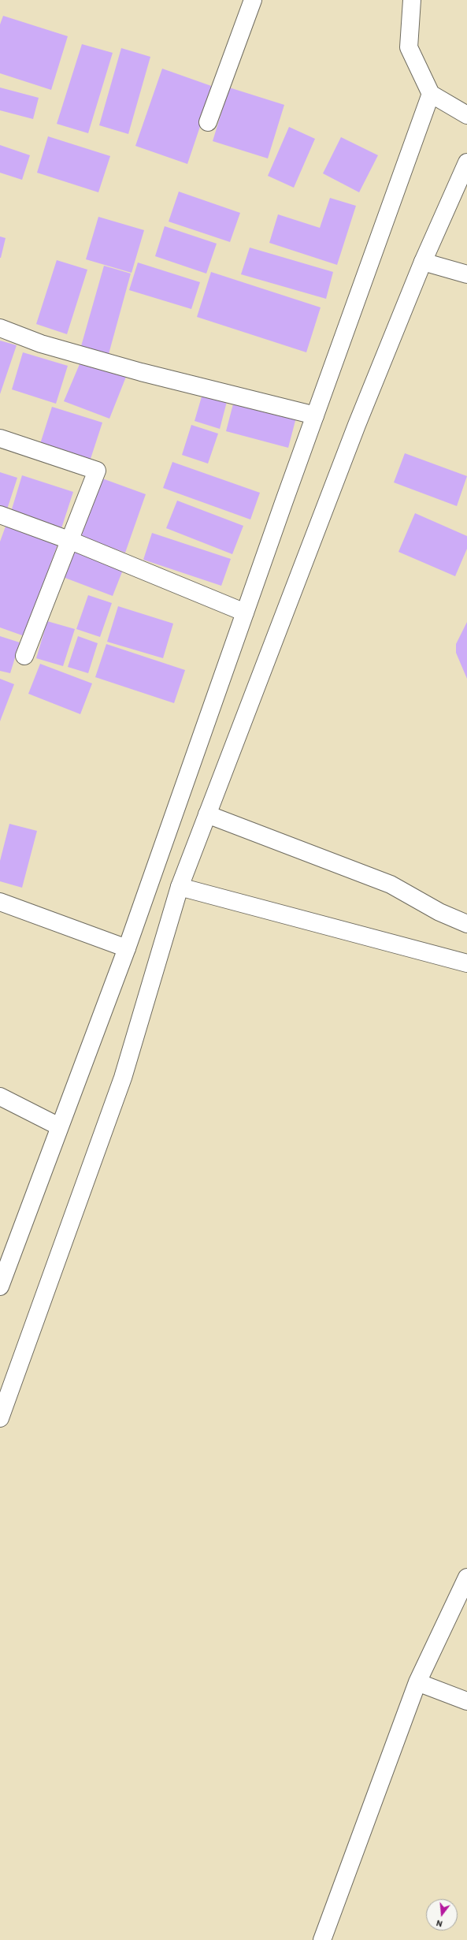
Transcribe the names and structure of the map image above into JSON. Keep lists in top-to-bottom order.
{
  "north": "bottom"
}
